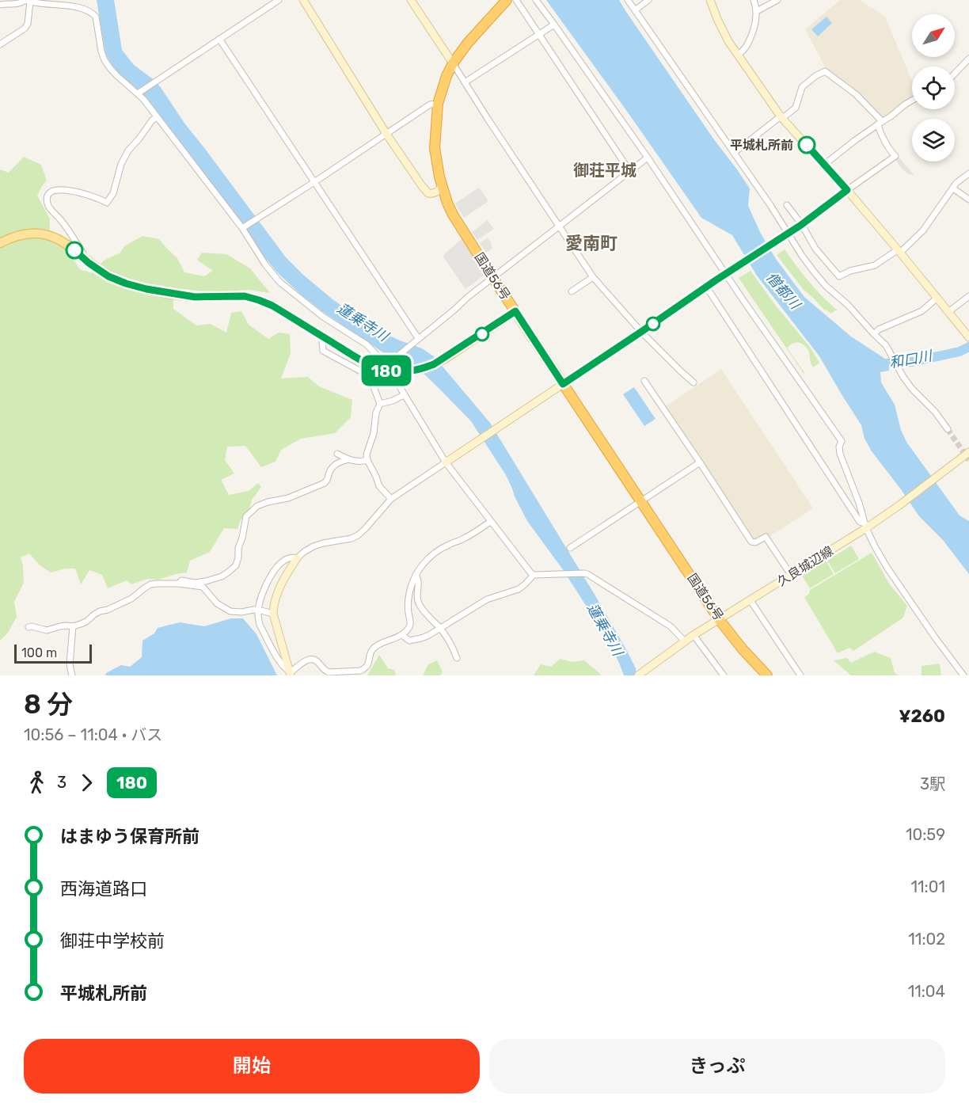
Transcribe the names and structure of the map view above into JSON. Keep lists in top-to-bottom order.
{
  "streets": {
    "highway": ["国道56号"],
    "street": ["久良城辺線"]
  },
  "crossings": [
    ["国道56号", "久良城辺線"]
  ],
  "districts": ["御荘平城", "愛南町"],
  "water": ["僧都川", "蓮乗寺川", "和口川"],
  "places": ["平城札所前"],
  "lines": ["bus line 180"],
  "scale_bar": "100 m",
  "north": "top right",
  "page": {
    "on_map": "180",
    "scale": "100 m",
    "heading": ["8 分", "10:56 – 11:04 · バス", "¥260"],
    "legs": ["3", "180", "3駅"],
    "list": [
      {
        "name": "はまゆう保育所前",
        "value": "10:59"
      },
      {
        "name": "西海道路口",
        "value": "11:01"
      },
      {
        "name": "御荘中学校前",
        "value": "11:02"
      },
      {
        "name": "平城札所前",
        "value": "11:04"
      }
    ],
    "buttons": ["開始", "きっぷ"]
  }
}
